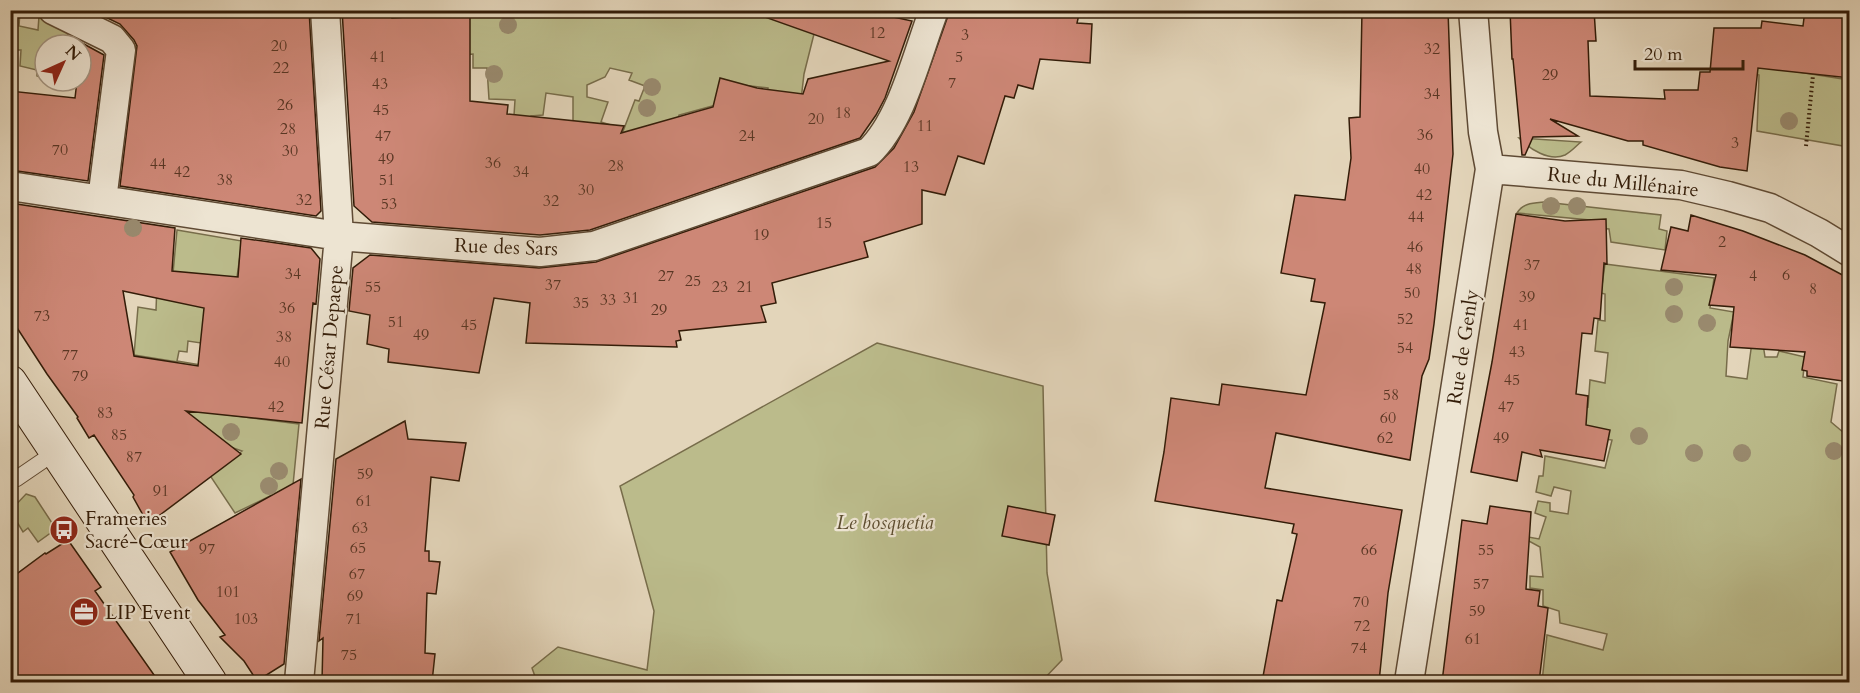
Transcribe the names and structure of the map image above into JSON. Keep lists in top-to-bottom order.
{
  "streets": {
    "street": [
      "Rue du Millénaire",
      "Rue des Sars",
      "Rue César Depaepe",
      "Rue de Genly"
    ]
  },
  "crossings": [
    ["Rue du Millénaire", "Rue de Genly"],
    ["Rue des Sars", "Rue César Depaepe"]
  ],
  "parks": ["Le bosquetia"],
  "places": {
    "bus stop": ["Frameries Sacré-Cœur"],
    "office": ["LIP Event"]
  },
  "house_numbers": [
    "12",
    "3",
    "20",
    "32",
    "41",
    "5",
    "22",
    "29",
    "7",
    "43",
    "34",
    "26",
    "45",
    "18",
    "20",
    "11",
    "28",
    "36",
    "47",
    "24",
    "3",
    "70",
    "30",
    "49",
    "36",
    "44",
    "28",
    "13",
    "40",
    "42",
    "34",
    "38",
    "51",
    "30",
    "42",
    "32",
    "32",
    "53",
    "44",
    "15",
    "19",
    "2",
    "46",
    "37",
    "48",
    "34",
    "6",
    "27",
    "4",
    "25",
    "37",
    "55",
    "23",
    "21",
    "8",
    "50",
    "39",
    "31",
    "33",
    "35",
    "36",
    "29",
    "73",
    "52",
    "51",
    "45",
    "41",
    "49",
    "38",
    "54",
    "43",
    "77",
    "40",
    "79",
    "45",
    "58",
    "42",
    "47",
    "83",
    "60",
    "85",
    "62",
    "49",
    "87",
    "59",
    "91",
    "61",
    "63",
    "65",
    "97",
    "66",
    "55",
    "67",
    "57",
    "101",
    "69",
    "70",
    "59",
    "103",
    "71",
    "72",
    "61",
    "74",
    "75"
  ],
  "scale_bar": "20 m",
  "north": "top right"
}
